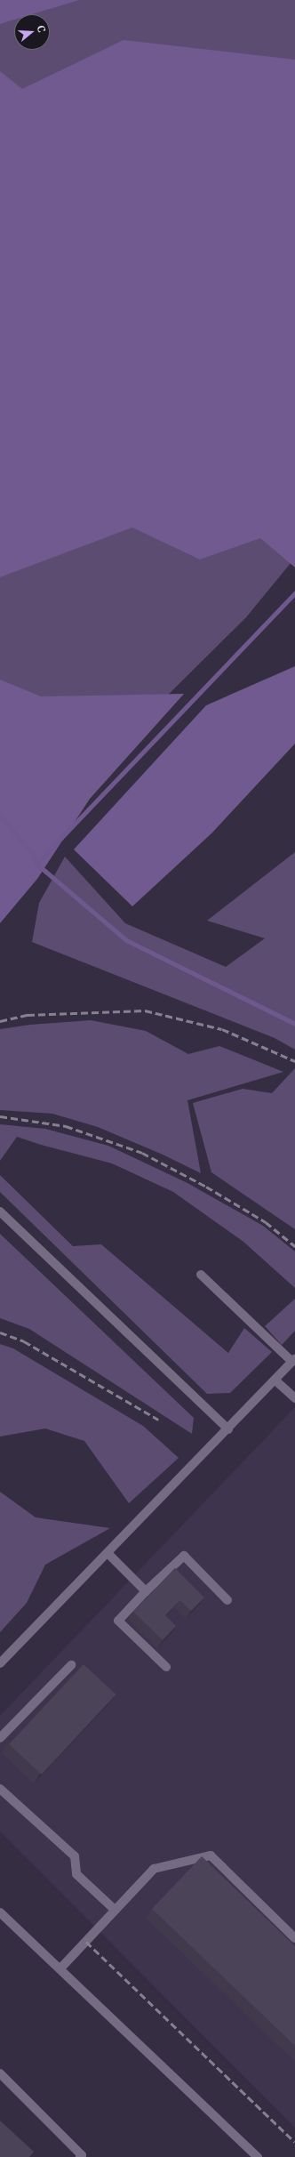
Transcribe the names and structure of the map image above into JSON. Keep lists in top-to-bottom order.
{
  "north": "right"
}
